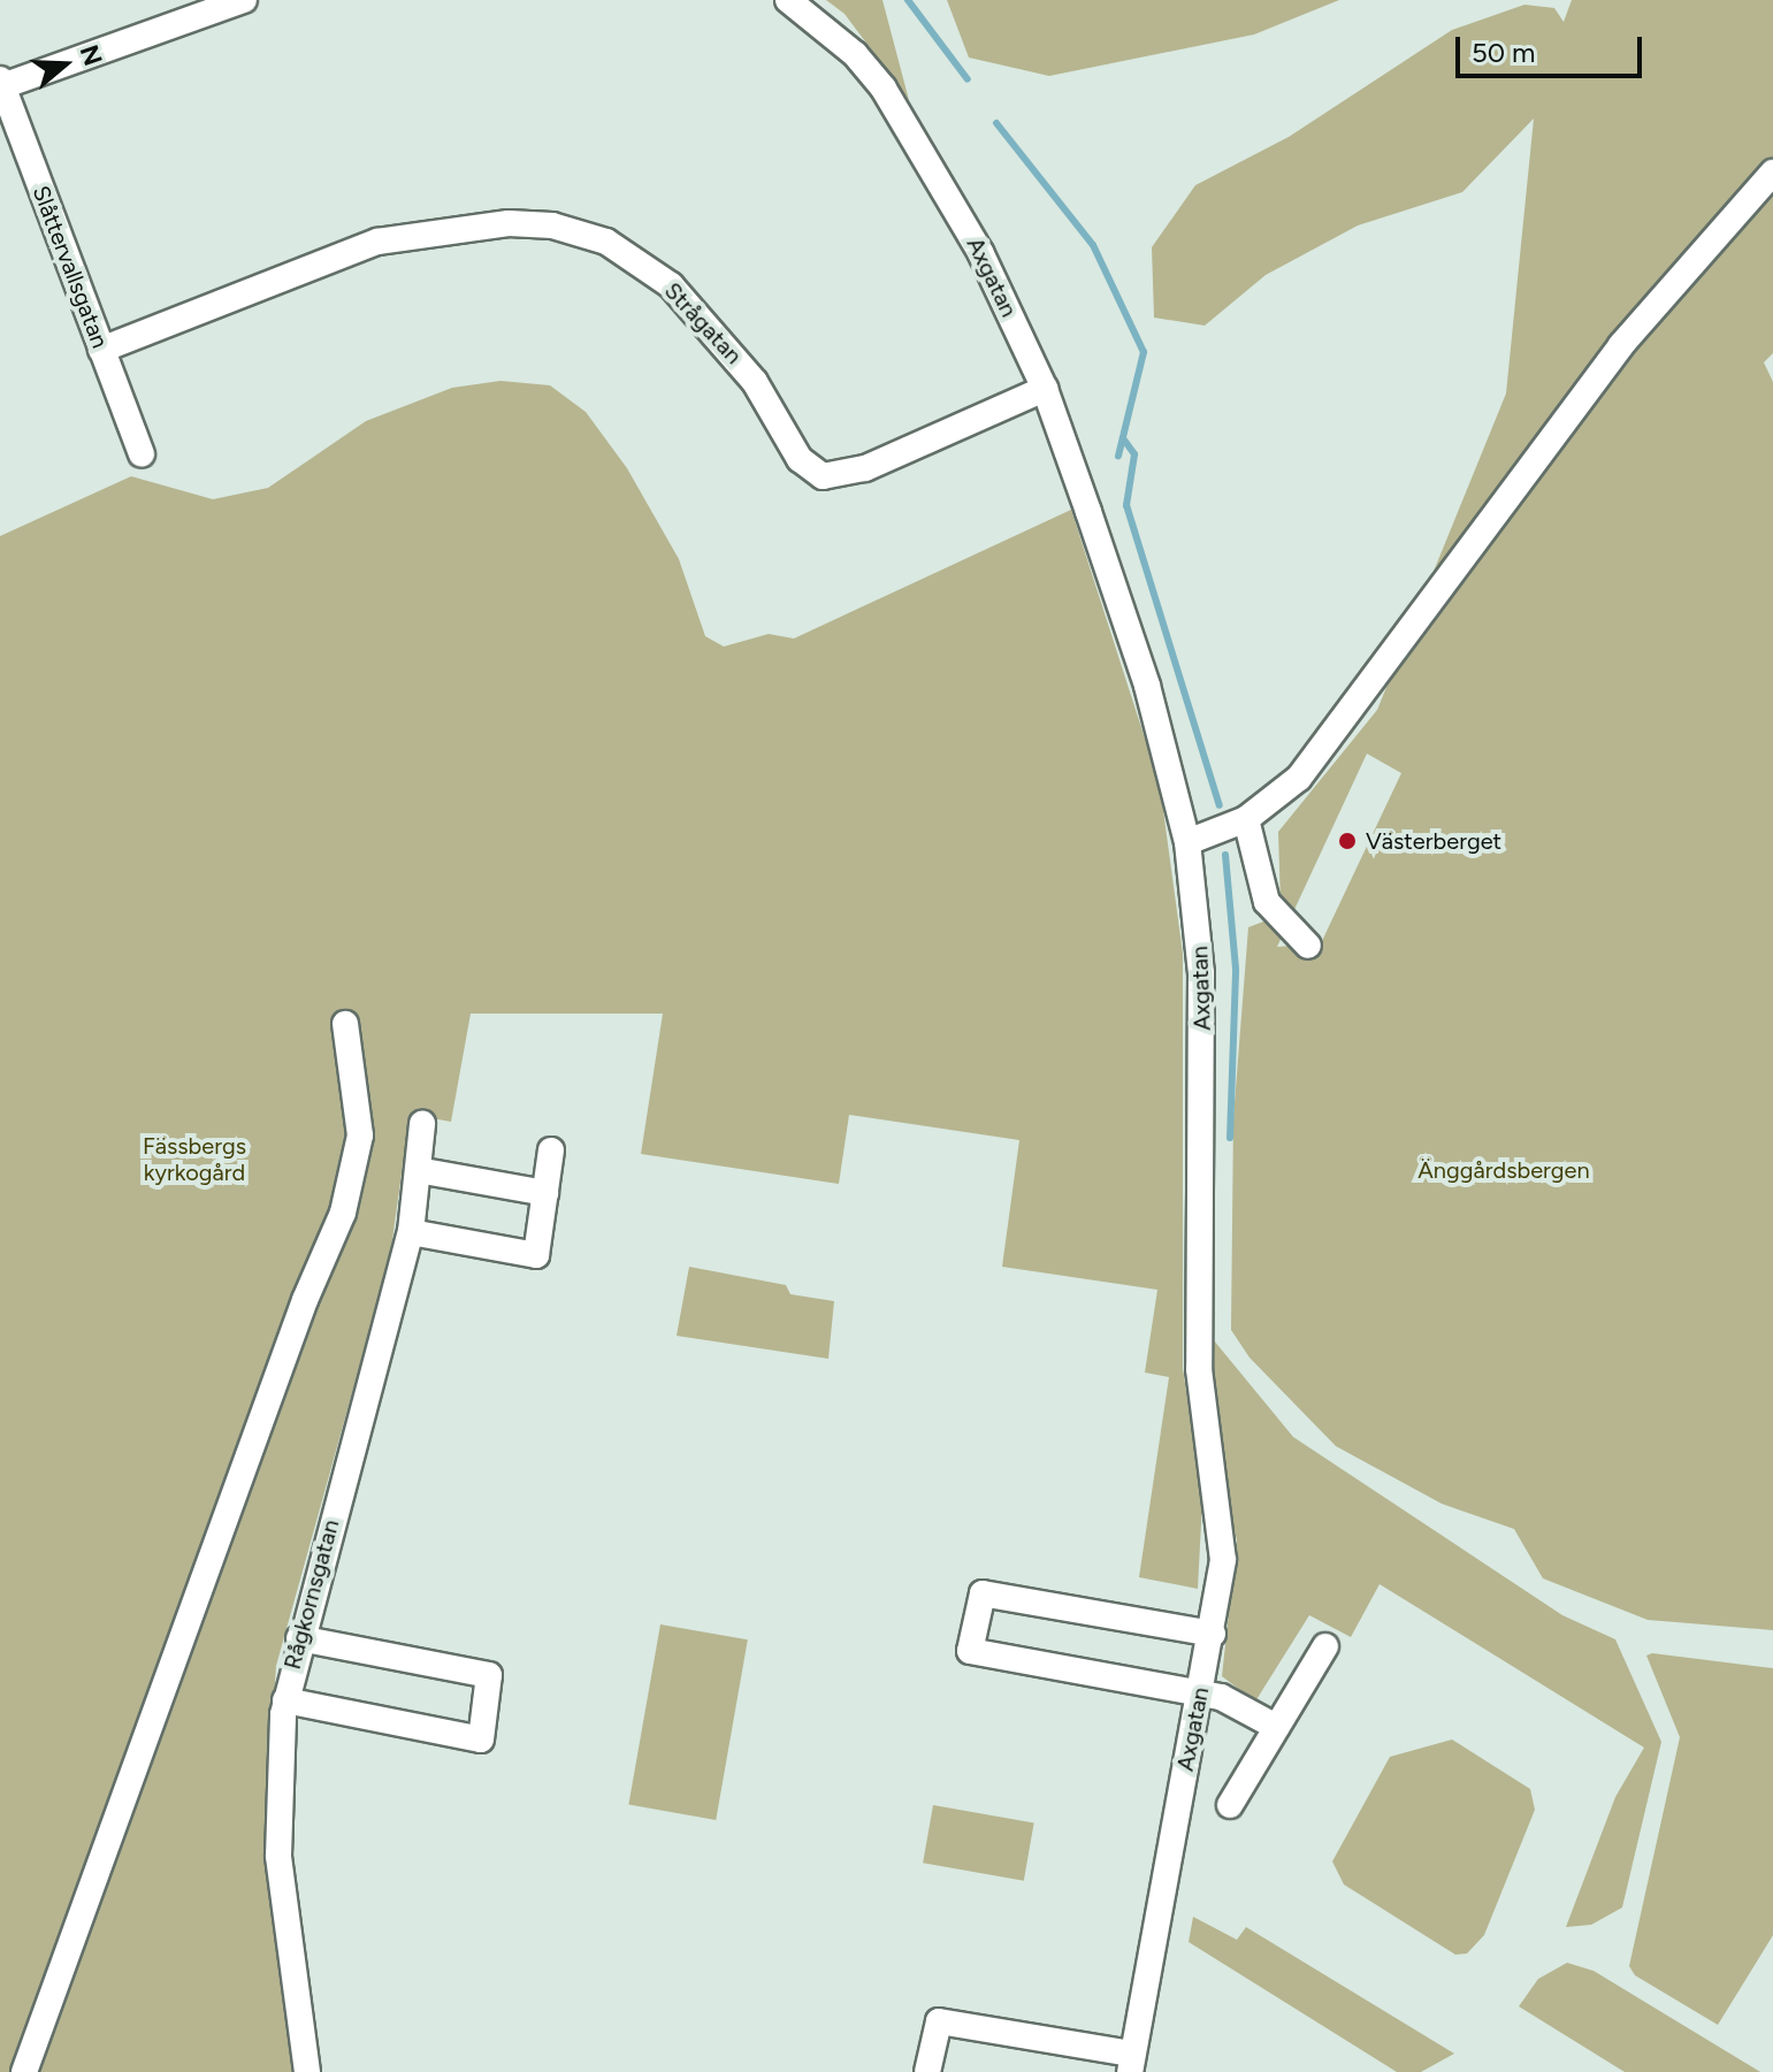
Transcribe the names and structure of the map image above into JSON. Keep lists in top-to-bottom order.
{
  "streets": {
    "street": [
      "Slåttervallsgatan",
      "Axgatan",
      "Strågatan",
      "Rågkornsgatan"
    ]
  },
  "crossings": [
    ["Slåttervallsgatan", "Strågatan"],
    ["Axgatan", "Strågatan"]
  ],
  "parks": ["Fässbergs kyrkogård", "Änggårdsbergen"],
  "places": ["Västerberget"],
  "scale_bar": "50 m",
  "north": "right"
}
